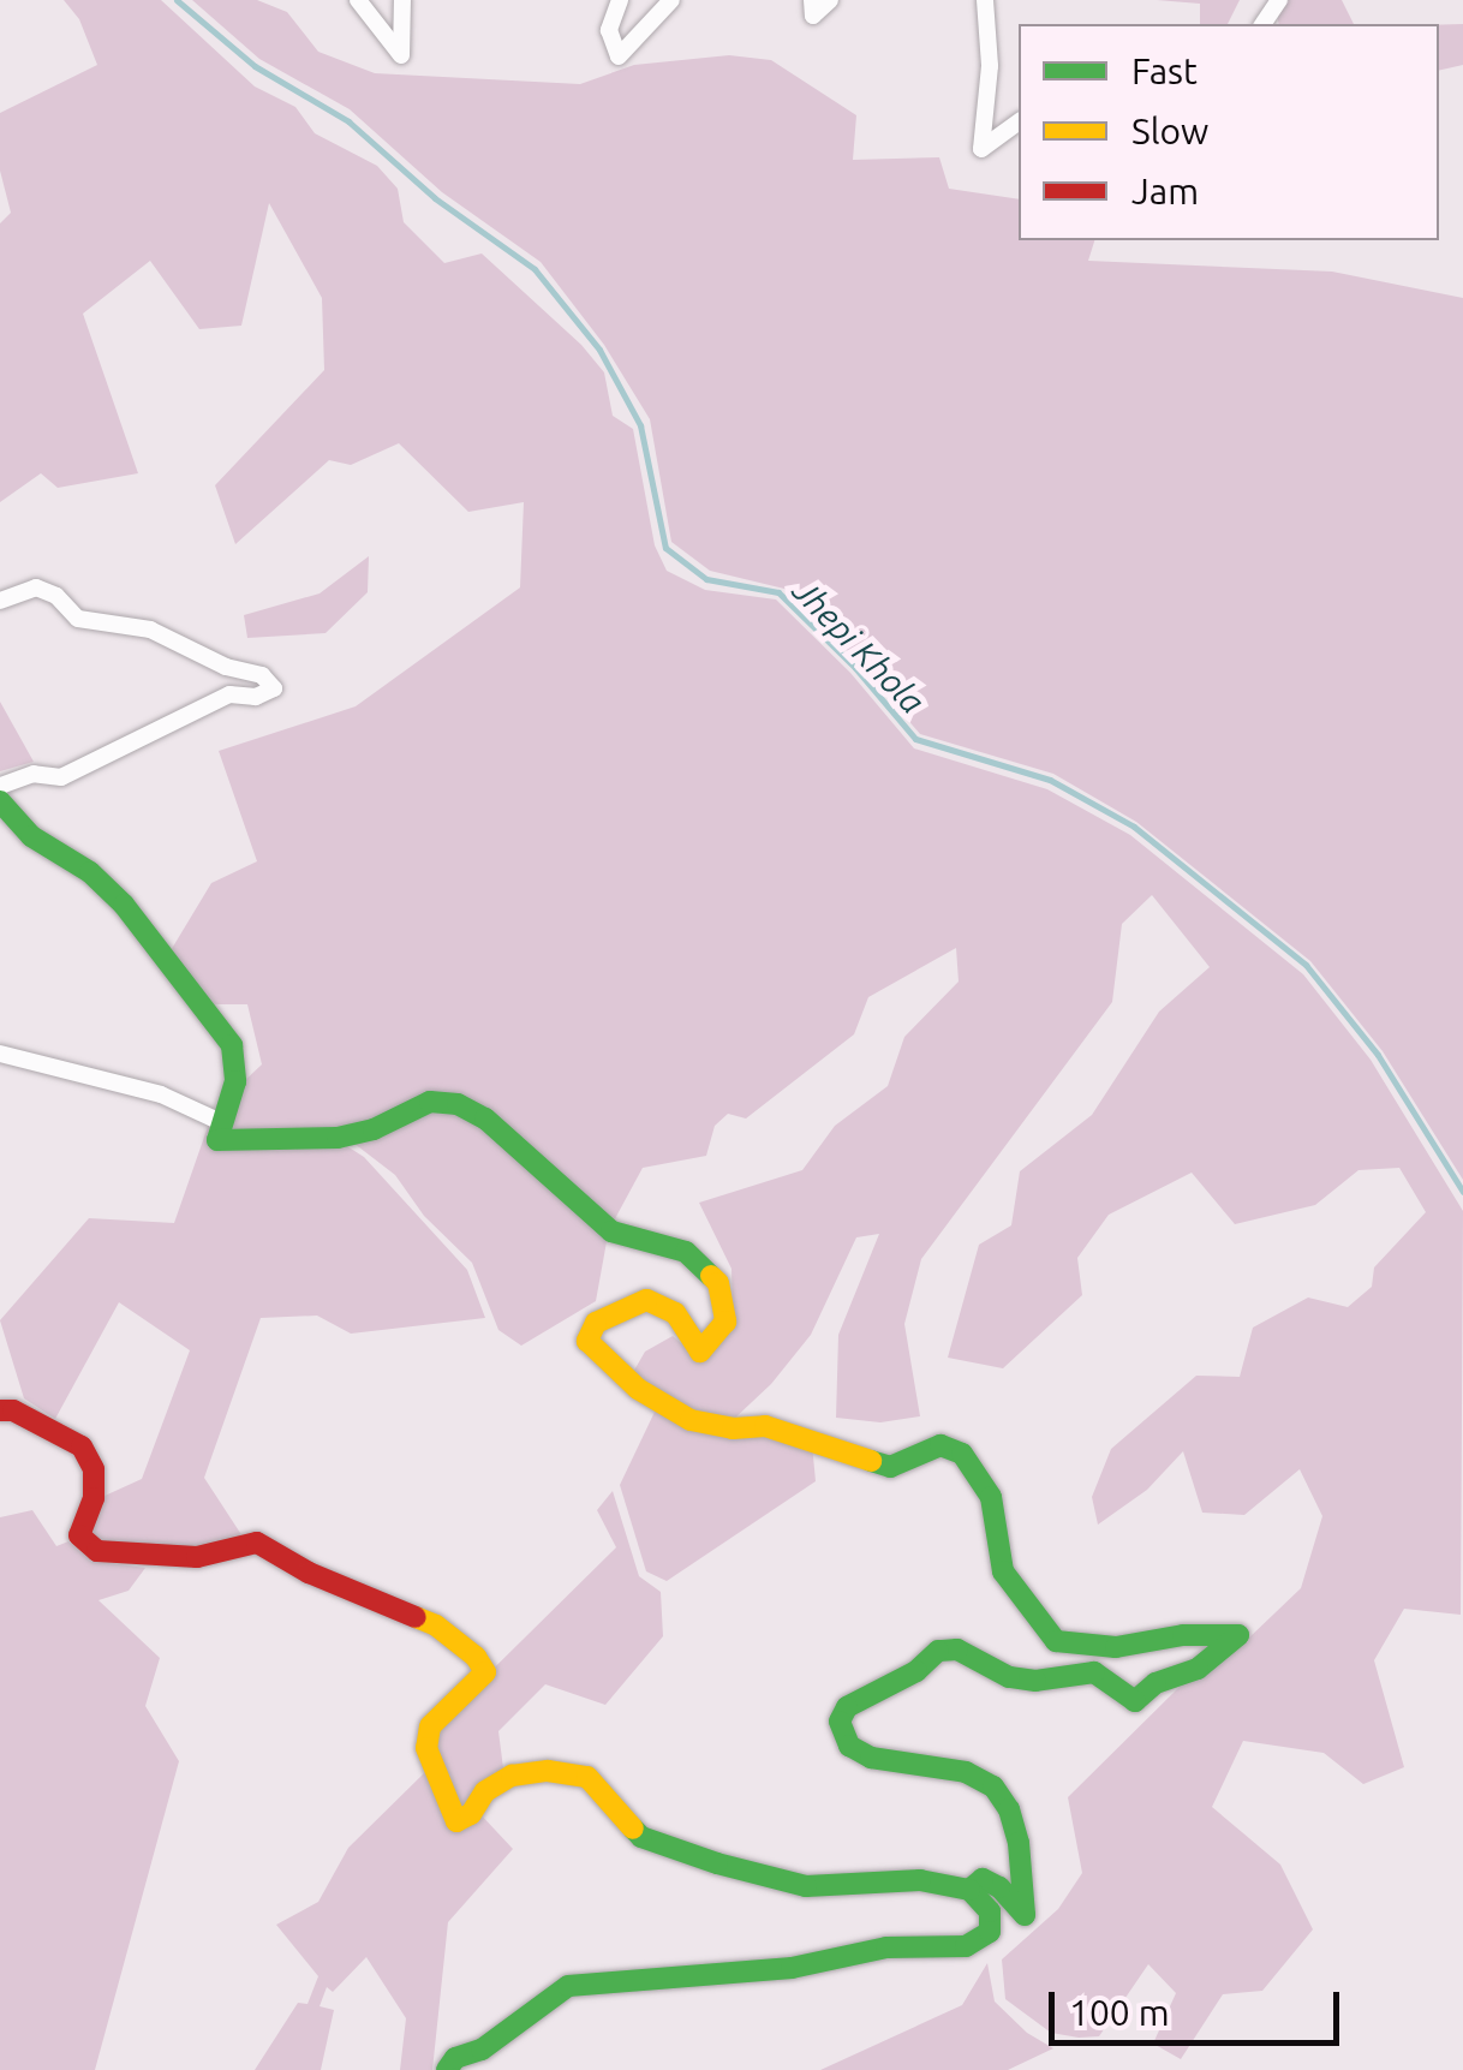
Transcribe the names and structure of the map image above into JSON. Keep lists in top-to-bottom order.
{
  "water": ["Jhepi Khola"],
  "legend": ["Fast", "Slow", "Jam"],
  "scale_bar": "100 m"
}
